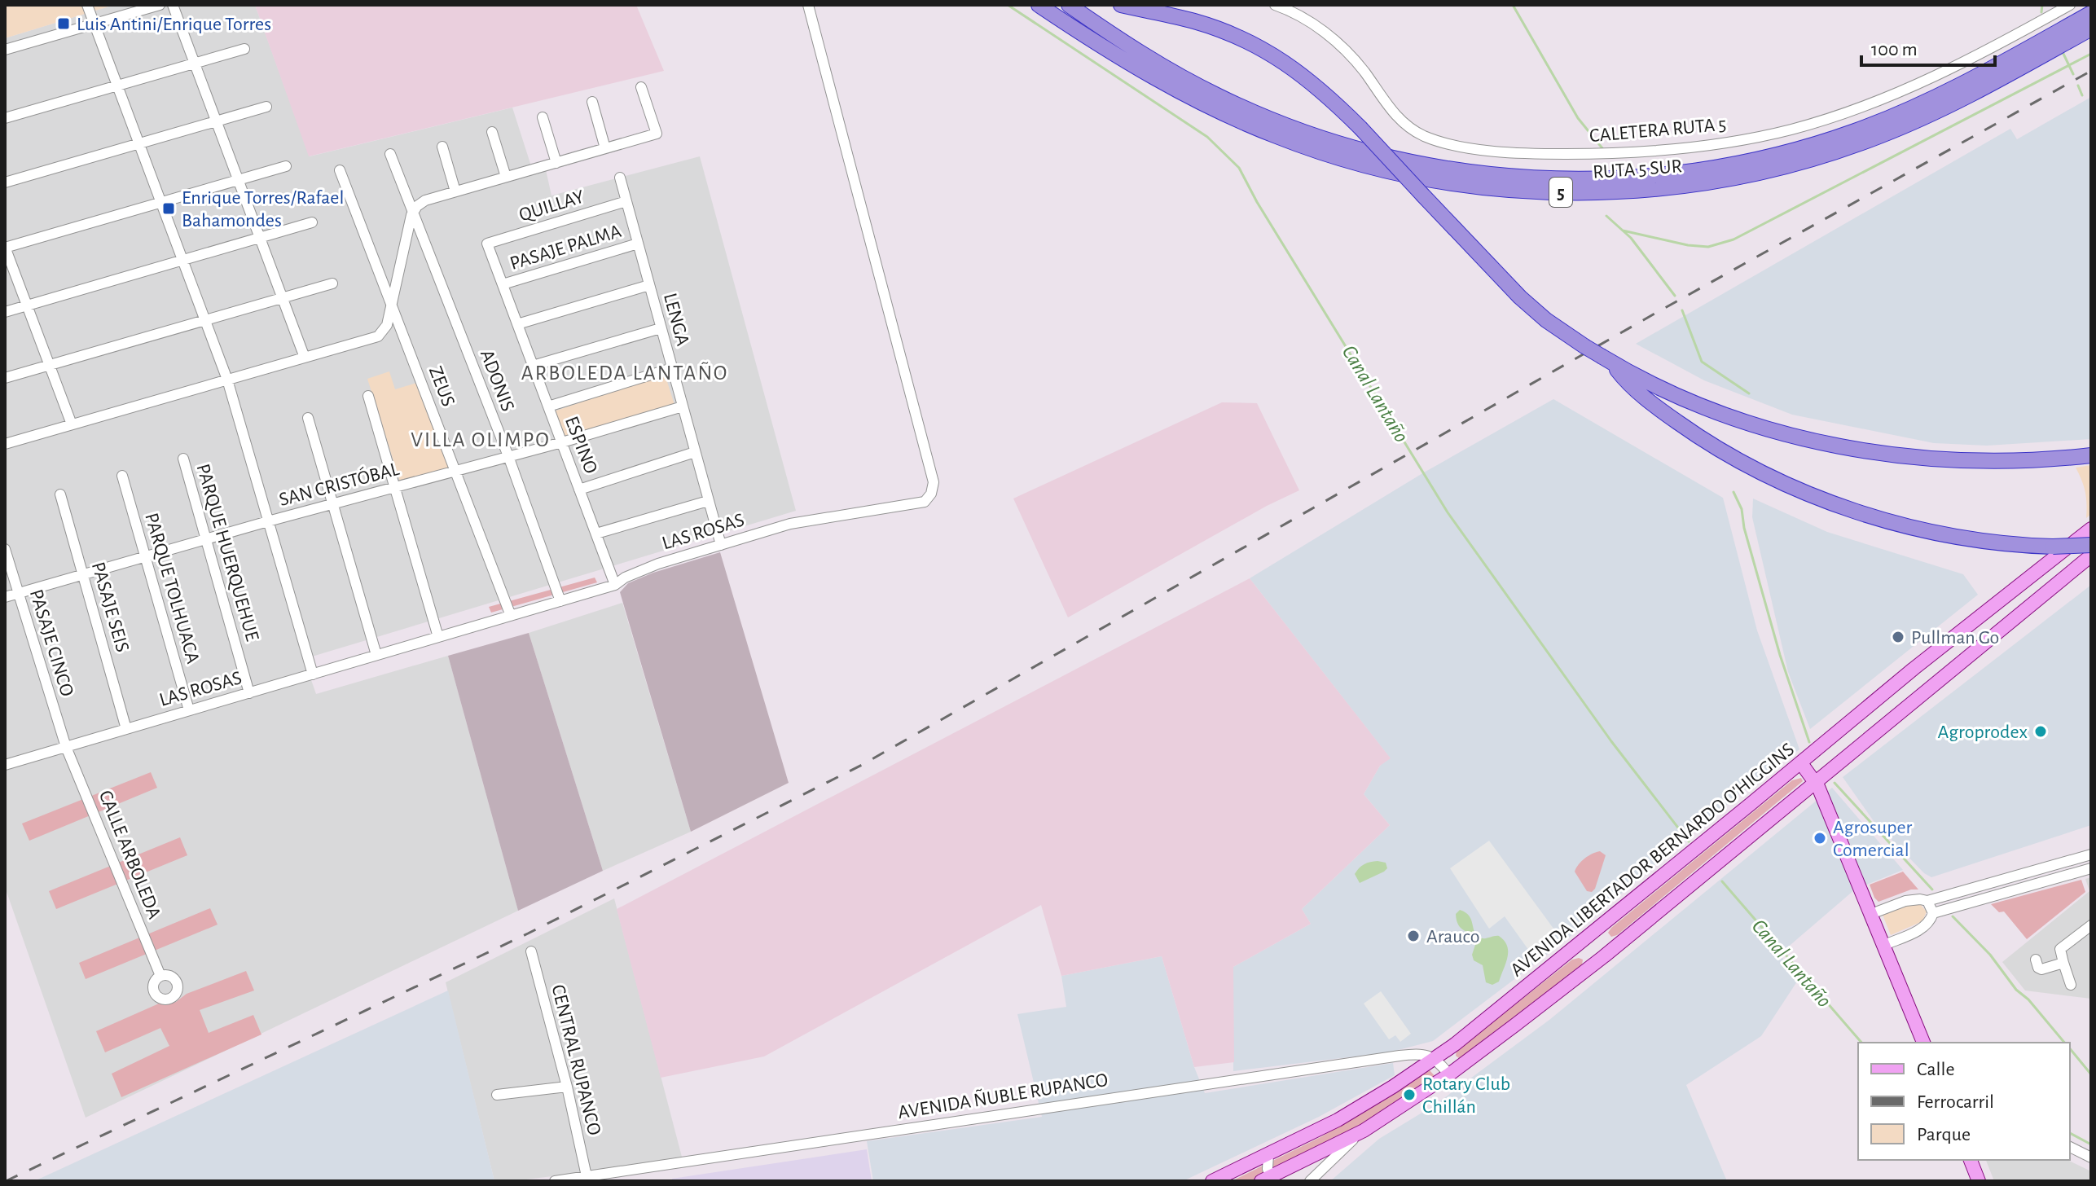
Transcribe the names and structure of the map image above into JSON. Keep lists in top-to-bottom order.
{
  "streets": {
    "highway": ["RUTA 5 SUR", "5"],
    "main road": ["AVENIDA LIBERTADOR BERNARDO O'HIGGINS"],
    "street": [
      "CALETERA RUTA 5",
      "QUILLAY",
      "PASAJE PALMA",
      "LENGA",
      "ADONIS",
      "ZEUS",
      "ESPINO",
      "SAN CRISTÓBAL",
      "LAS ROSAS",
      "PARQUE HUERQUEHUE",
      "PARQUE TOLHUACA",
      "PASAJE SEIS",
      "PASAJE CINCO",
      "CALLE ARBOLEDA",
      "CENTRAL RUPANCO",
      "AVENIDA ÑUBLE RUPANCO"
    ]
  },
  "crossings": [
    ["QUILLAY", "LENGA"],
    ["QUILLAY", "ESPINO"],
    ["PASAJE PALMA", "LENGA"],
    ["PASAJE PALMA", "ESPINO"],
    ["LENGA", "SAN CRISTÓBAL"],
    ["LENGA", "LAS ROSAS"],
    ["ADONIS", "SAN CRISTÓBAL"],
    ["ADONIS", "LAS ROSAS"],
    ["ZEUS", "SAN CRISTÓBAL"],
    ["ZEUS", "LAS ROSAS"],
    ["ESPINO", "SAN CRISTÓBAL"],
    ["ESPINO", "LAS ROSAS"],
    ["SAN CRISTÓBAL", "PARQUE HUERQUEHUE"],
    ["SAN CRISTÓBAL", "PARQUE TOLHUACA"],
    ["SAN CRISTÓBAL", "PASAJE SEIS"],
    ["SAN CRISTÓBAL", "PASAJE CINCO"],
    ["LAS ROSAS", "PARQUE HUERQUEHUE"],
    ["LAS ROSAS", "PARQUE TOLHUACA"],
    ["LAS ROSAS", "PASAJE SEIS"],
    ["LAS ROSAS", "PASAJE CINCO"],
    ["LAS ROSAS", "CALLE ARBOLEDA"],
    ["PASAJE CINCO", "CALLE ARBOLEDA"],
    ["AVENIDA LIBERTADOR BERNARDO O'HIGGINS", "AVENIDA ÑUBLE RUPANCO"],
    ["CENTRAL RUPANCO", "AVENIDA ÑUBLE RUPANCO"]
  ],
  "districts": ["ARBOLEDA LANTAÑO", "VILLA OLIMPO"],
  "water": ["Canal Lantaño"],
  "places": {
    "transit": ["Luis Antini/Enrique Torres", "Enrique Torres/Rafael Bahamondes"],
    "other": [
      "Pullman Go",
      "Agroprodex",
      "Agrosuper Comercial",
      "Arauco",
      "Rotary Club Chillán"
    ]
  },
  "legend": ["Calle", "Ferrocarril", "Parque"],
  "scale_bar": "100 m"
}
